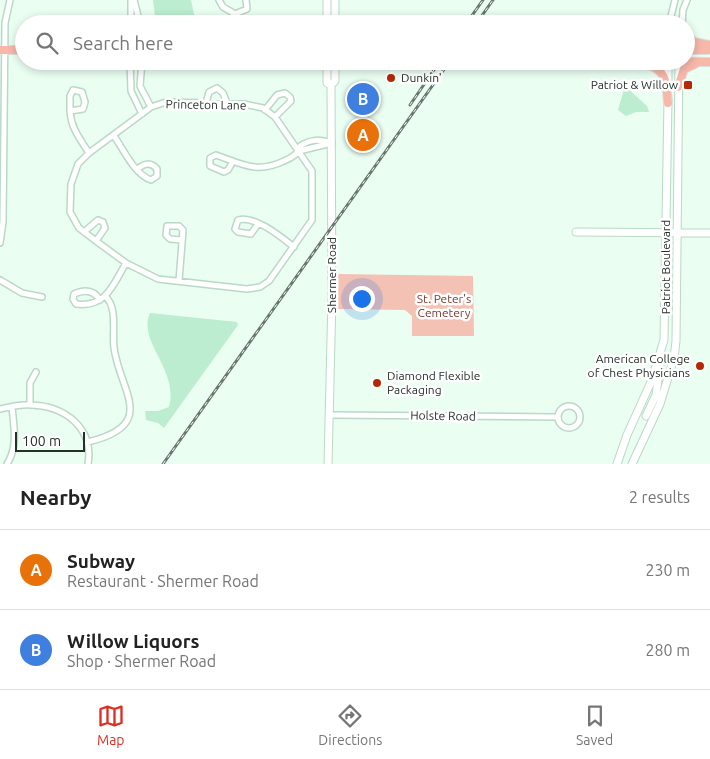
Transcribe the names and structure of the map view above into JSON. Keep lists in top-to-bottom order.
{
  "streets": {
    "main road": ["Patriot Boulevard", "Shermer Road"],
    "street": ["Princeton Lane", "Holste Road"]
  },
  "crossings": [
    ["Shermer Road", "Holste Road"]
  ],
  "parks": ["St. Peter's Cemetery"],
  "places": {
    "other": ["Dunkin'", "American College of Chest Physicians", "Diamond Flexible Packaging"],
    "transit": ["Patriot & Willow"]
  },
  "scale_bar": "100 m",
  "page": {
    "search": "Search here",
    "pins": ["B", "A"],
    "scale": "100 m",
    "heading": ["Nearby", "2 results"],
    "list": [
      {
        "mark": "A",
        "name": "Subway",
        "note": "Restaurant · Shermer Road",
        "value": "230 m"
      },
      {
        "mark": "B",
        "name": "Willow Liquors",
        "note": "Shop · Shermer Road",
        "value": "280 m"
      }
    ],
    "nav": ["Map", "Directions", "Saved"]
  }
}
